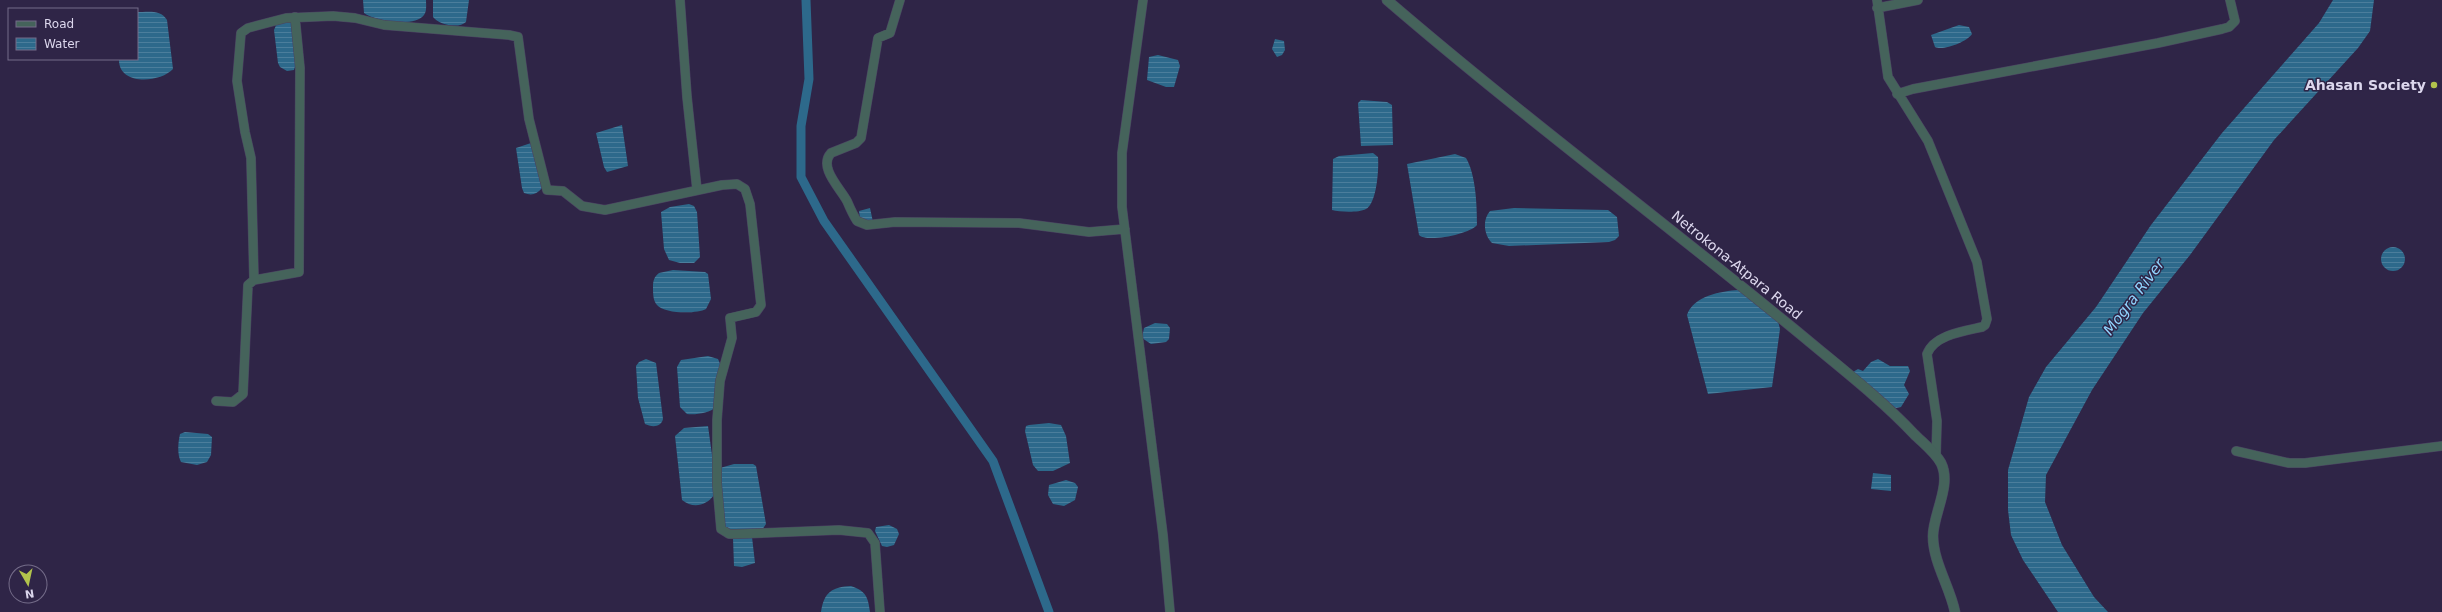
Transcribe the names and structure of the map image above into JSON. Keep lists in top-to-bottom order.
{
  "streets": {
    "street": ["Netrokona-Atpara Road"]
  },
  "water": ["Mogra River"],
  "places": ["Ahasan Society"],
  "legend": ["Road", "Water"],
  "north": "bottom"
}
